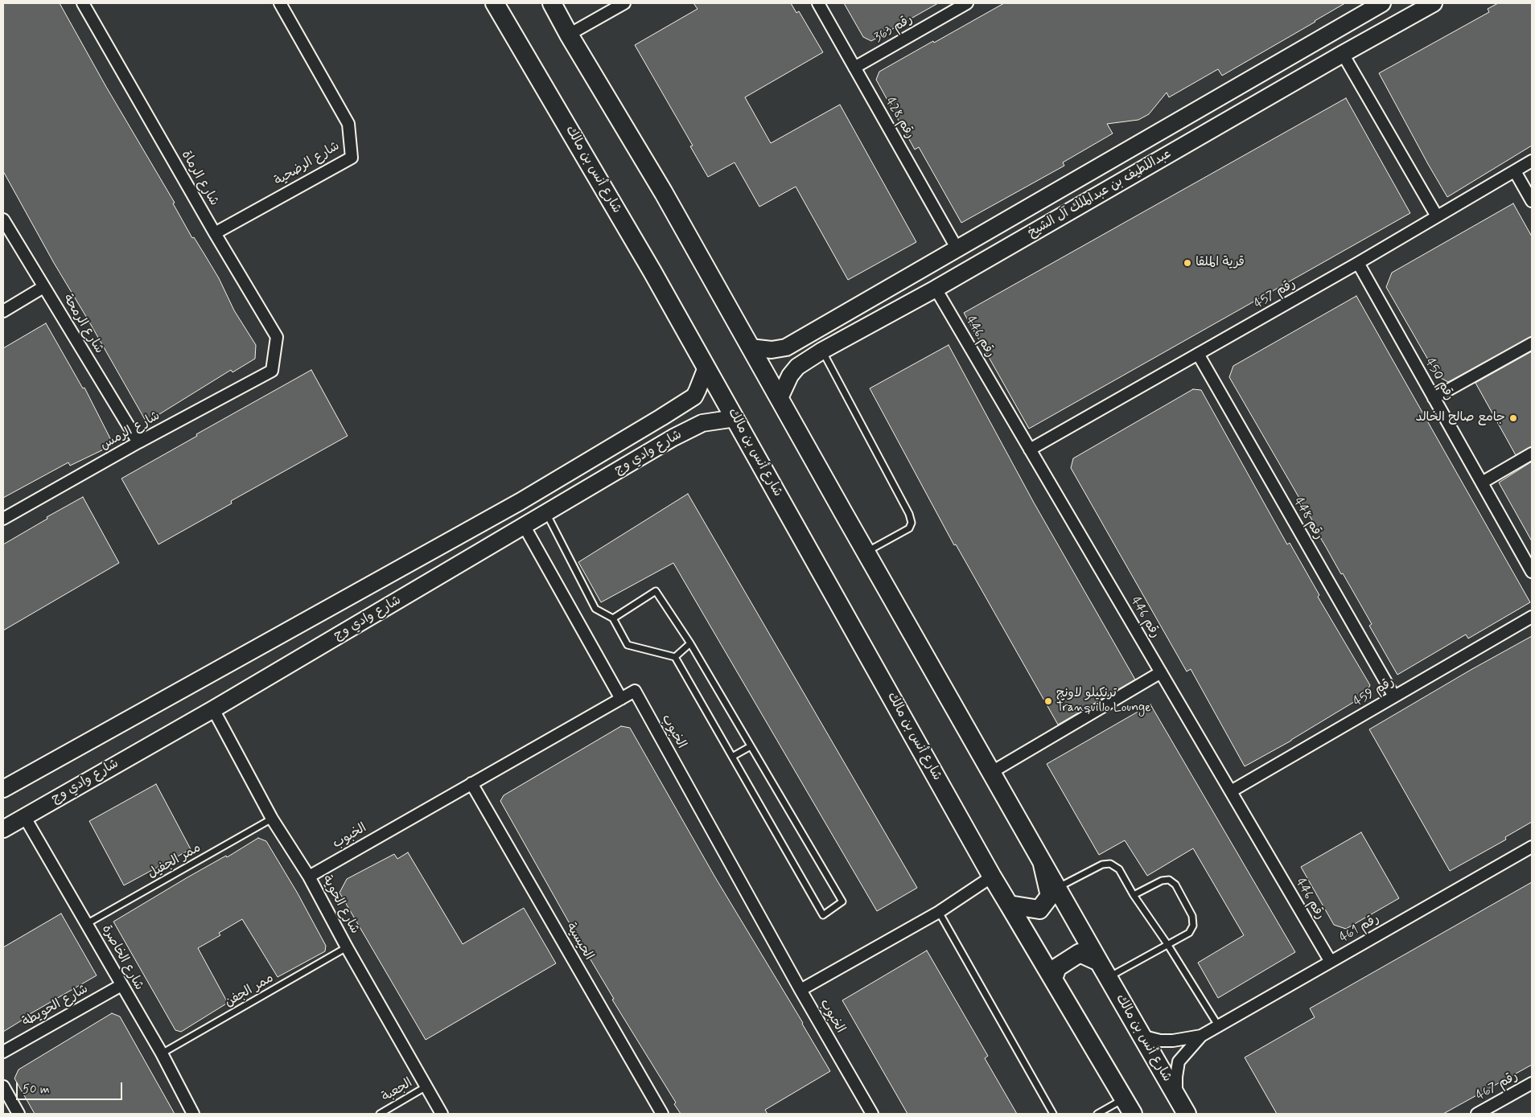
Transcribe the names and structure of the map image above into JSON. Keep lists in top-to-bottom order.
{
  "streets": {
    "main road": ["شارع أنس بن مالك"],
    "street": [
      "رقم 363",
      "رقم 428",
      "شارع الرضحية",
      "شارع الرماة",
      "عبداللطيف بن عبدالملك آل الشيخ",
      "رقم 457",
      "شارع الرمحة",
      "رقم 446",
      "رقم 450",
      "شارع الرمس",
      "شارع وادي وج",
      "رقم 448",
      "رقم 459",
      "الخبوب",
      "شارع الحوية",
      "رقم 461",
      "الحيسية",
      "شارع الخاصرة",
      "شارع الحويطة",
      "رقم 467"
    ],
    "lane": ["ممر الجفيل", "ممر الجفن", "الجعبة"]
  },
  "crossings": [
    ["رقم 363", "رقم 428"],
    ["رقم 428", "عبداللطيف بن عبدالملك آل الشيخ"],
    ["شارع الرضحية", "شارع الرماة"],
    ["شارع أنس بن مالك", "عبداللطيف بن عبدالملك آل الشيخ"],
    ["شارع أنس بن مالك", "شارع وادي وج"],
    ["شارع الرماة", "شارع الرمس"],
    ["عبداللطيف بن عبدالملك آل الشيخ", "رقم 446"],
    ["رقم 457", "رقم 446"],
    ["رقم 457", "رقم 450"],
    ["رقم 457", "رقم 448"],
    ["شارع الرمحة", "شارع الرمس"],
    ["رقم 446", "رقم 459"],
    ["رقم 446", "رقم 461"],
    ["شارع وادي وج", "شارع الحوية"],
    ["شارع وادي وج", "شارع الخاصرة"],
    ["رقم 448", "رقم 459"],
    ["الخبوب", "شارع الحوية"],
    ["الخبوب", "الحيسية"],
    ["ممر الجفيل", "شارع الحوية"],
    ["ممر الجفيل", "شارع الخاصرة"],
    ["شارع الحوية", "ممر الجفن"],
    ["شارع الحوية", "الجعبة"],
    ["شارع الخاصرة", "ممر الجفن"],
    ["شارع الخاصرة", "شارع الحويطة"]
  ],
  "places": ["قرية الملقا", "جامع صالح الخالد", "ترنكيلو لاونج Tranquillo Lounge"],
  "scale_bar": "50 m"
}
